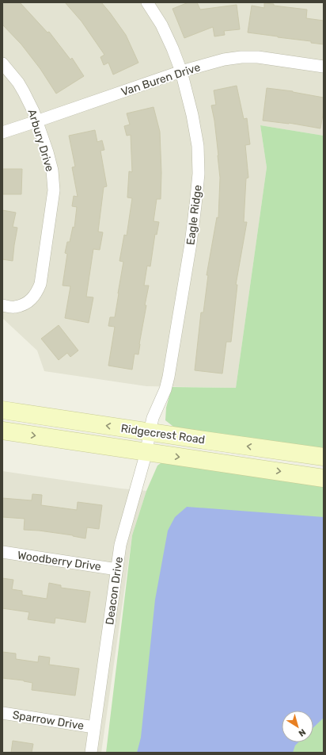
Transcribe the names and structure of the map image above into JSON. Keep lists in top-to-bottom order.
{
  "streets": {
    "main road": ["Ridgecrest Road"],
    "street": [
      "Van Buren Drive",
      "Arbury Drive",
      "Eagle Ridge",
      "Woodberry Drive",
      "Deacon Drive",
      "Sparrow Drive"
    ]
  },
  "crossings": [
    ["Van Buren Drive", "Arbury Drive"],
    ["Van Buren Drive", "Eagle Ridge"],
    ["Eagle Ridge", "Ridgecrest Road"],
    ["Eagle Ridge", "Deacon Drive"],
    ["Ridgecrest Road", "Deacon Drive"],
    ["Woodberry Drive", "Deacon Drive"],
    ["Deacon Drive", "Sparrow Drive"]
  ],
  "north": "bottom right"
}
